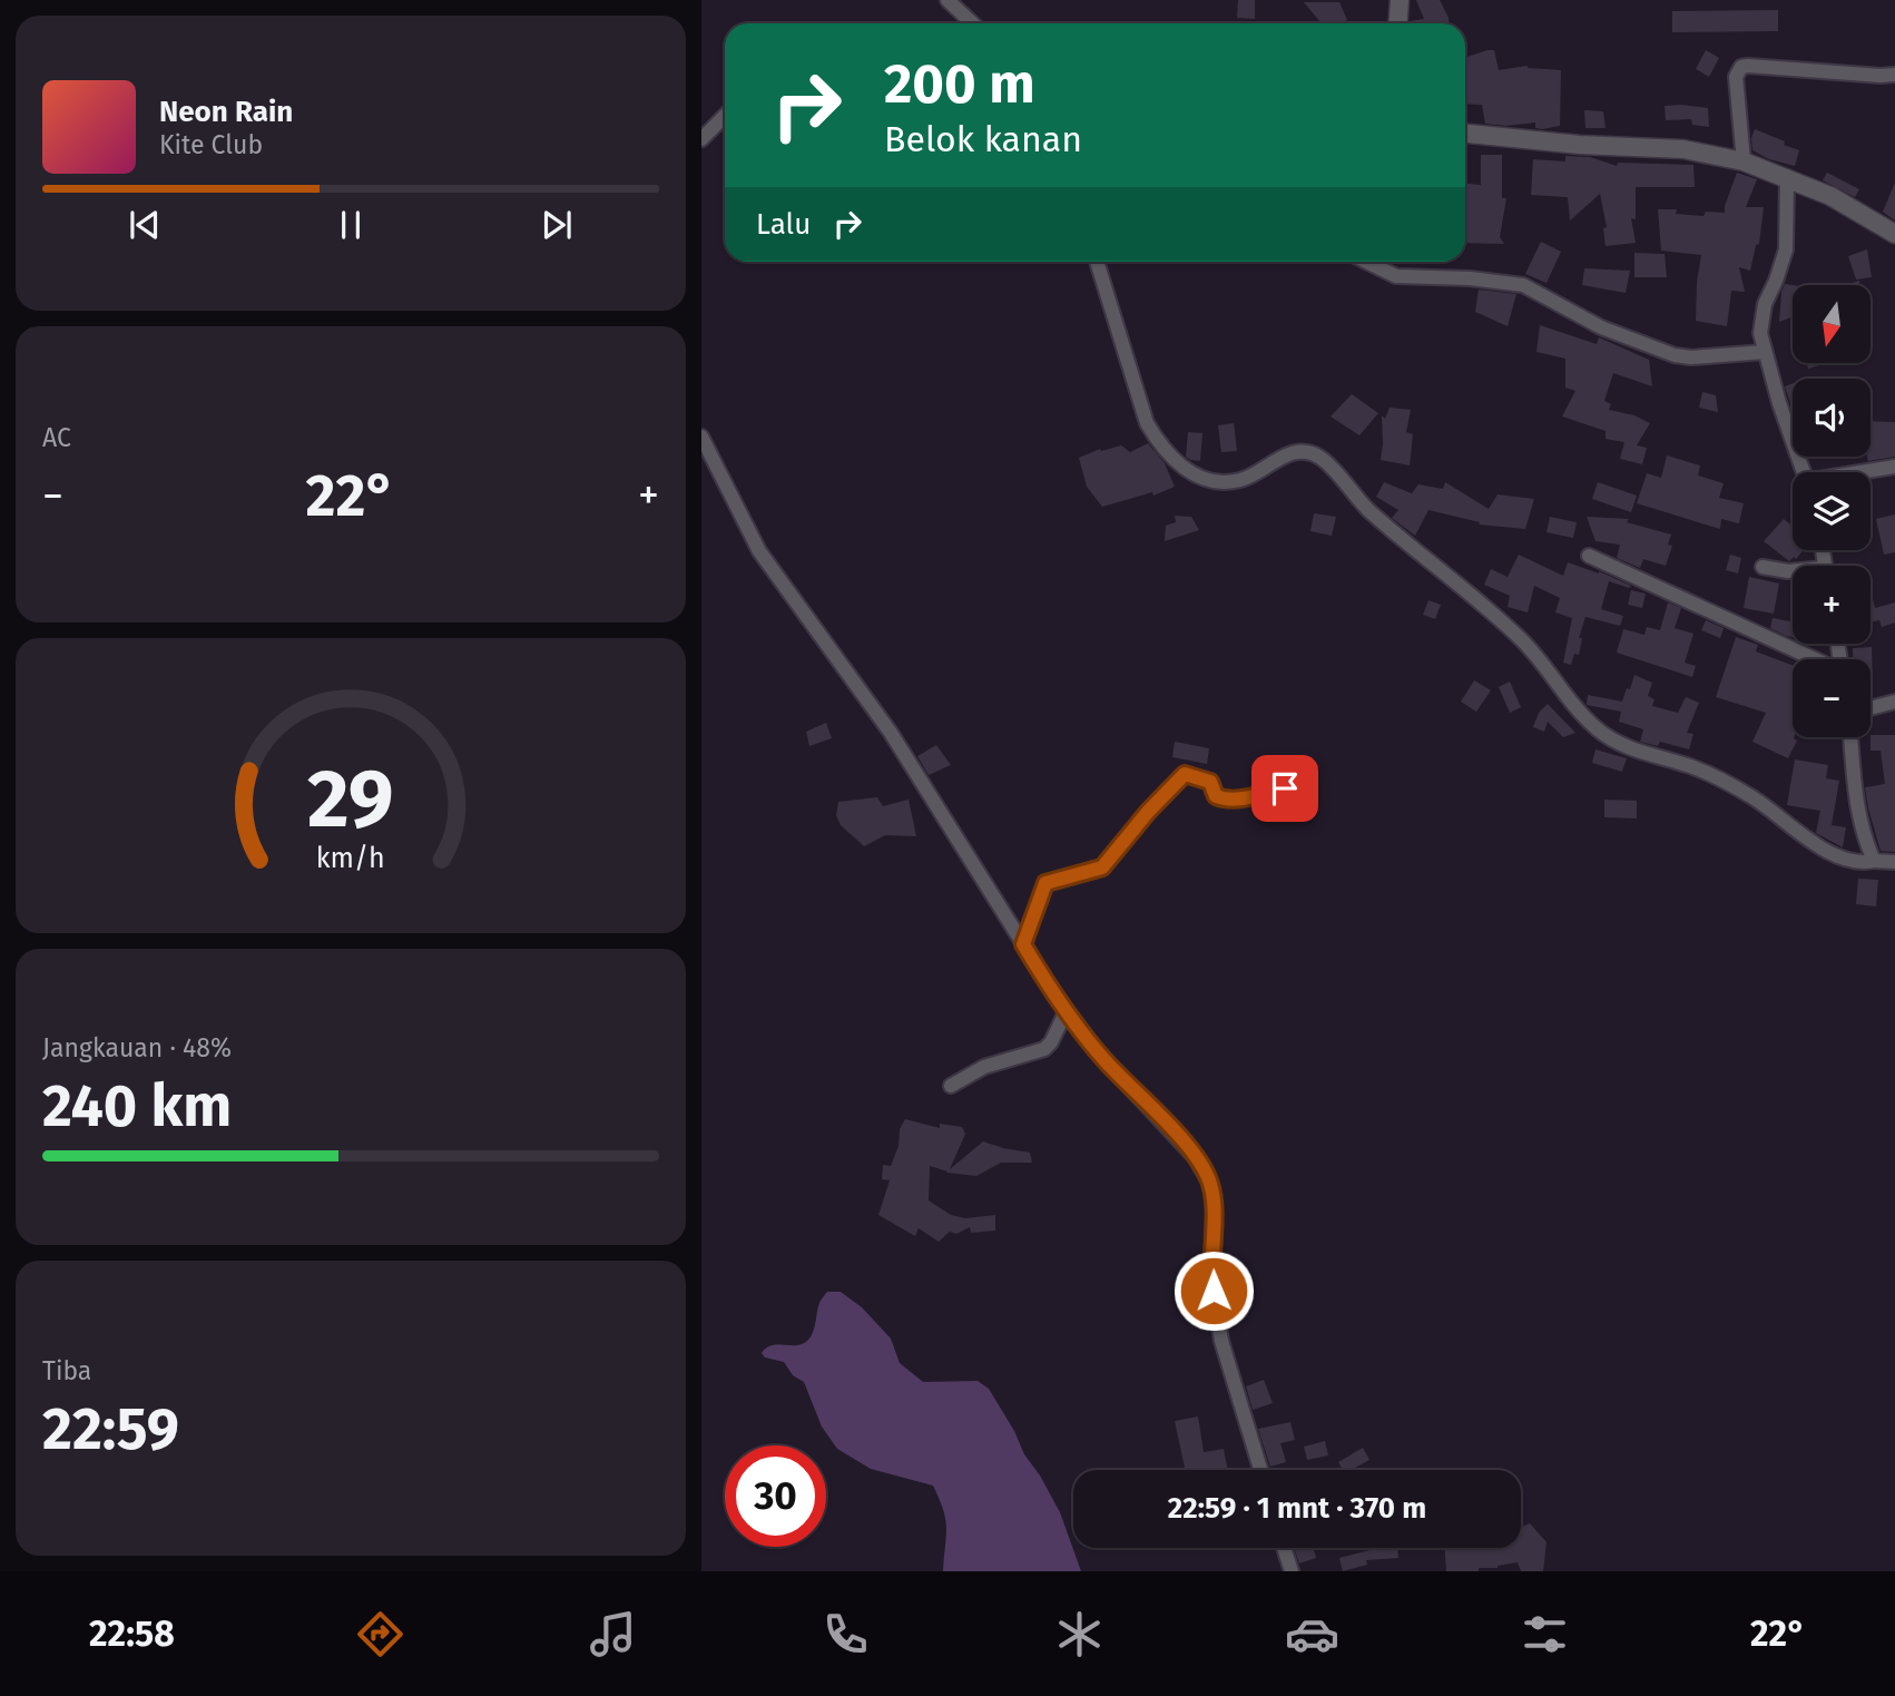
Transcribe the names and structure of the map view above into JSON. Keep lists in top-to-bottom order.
{
  "north": "bottom",
  "page": {
    "turn": ["200 m", "Belok kanan"],
    "song": ["Neon Rain", "Kite Club"],
    "then": "Lalu",
    "map_buttons": ["+", "−"],
    "tile": [
      "AC",
      ["Jangkauan · 48%", "240 km"],
      ["Tiba", "22:59"]
    ],
    "heat": ["−", "22°", "+"],
    "limit": "30",
    "trip": "22:59 · 1 mnt · 370 m",
    "tabs": ["22:58", "22°"],
    "gauge": ["29", "km/h"]
  }
}
